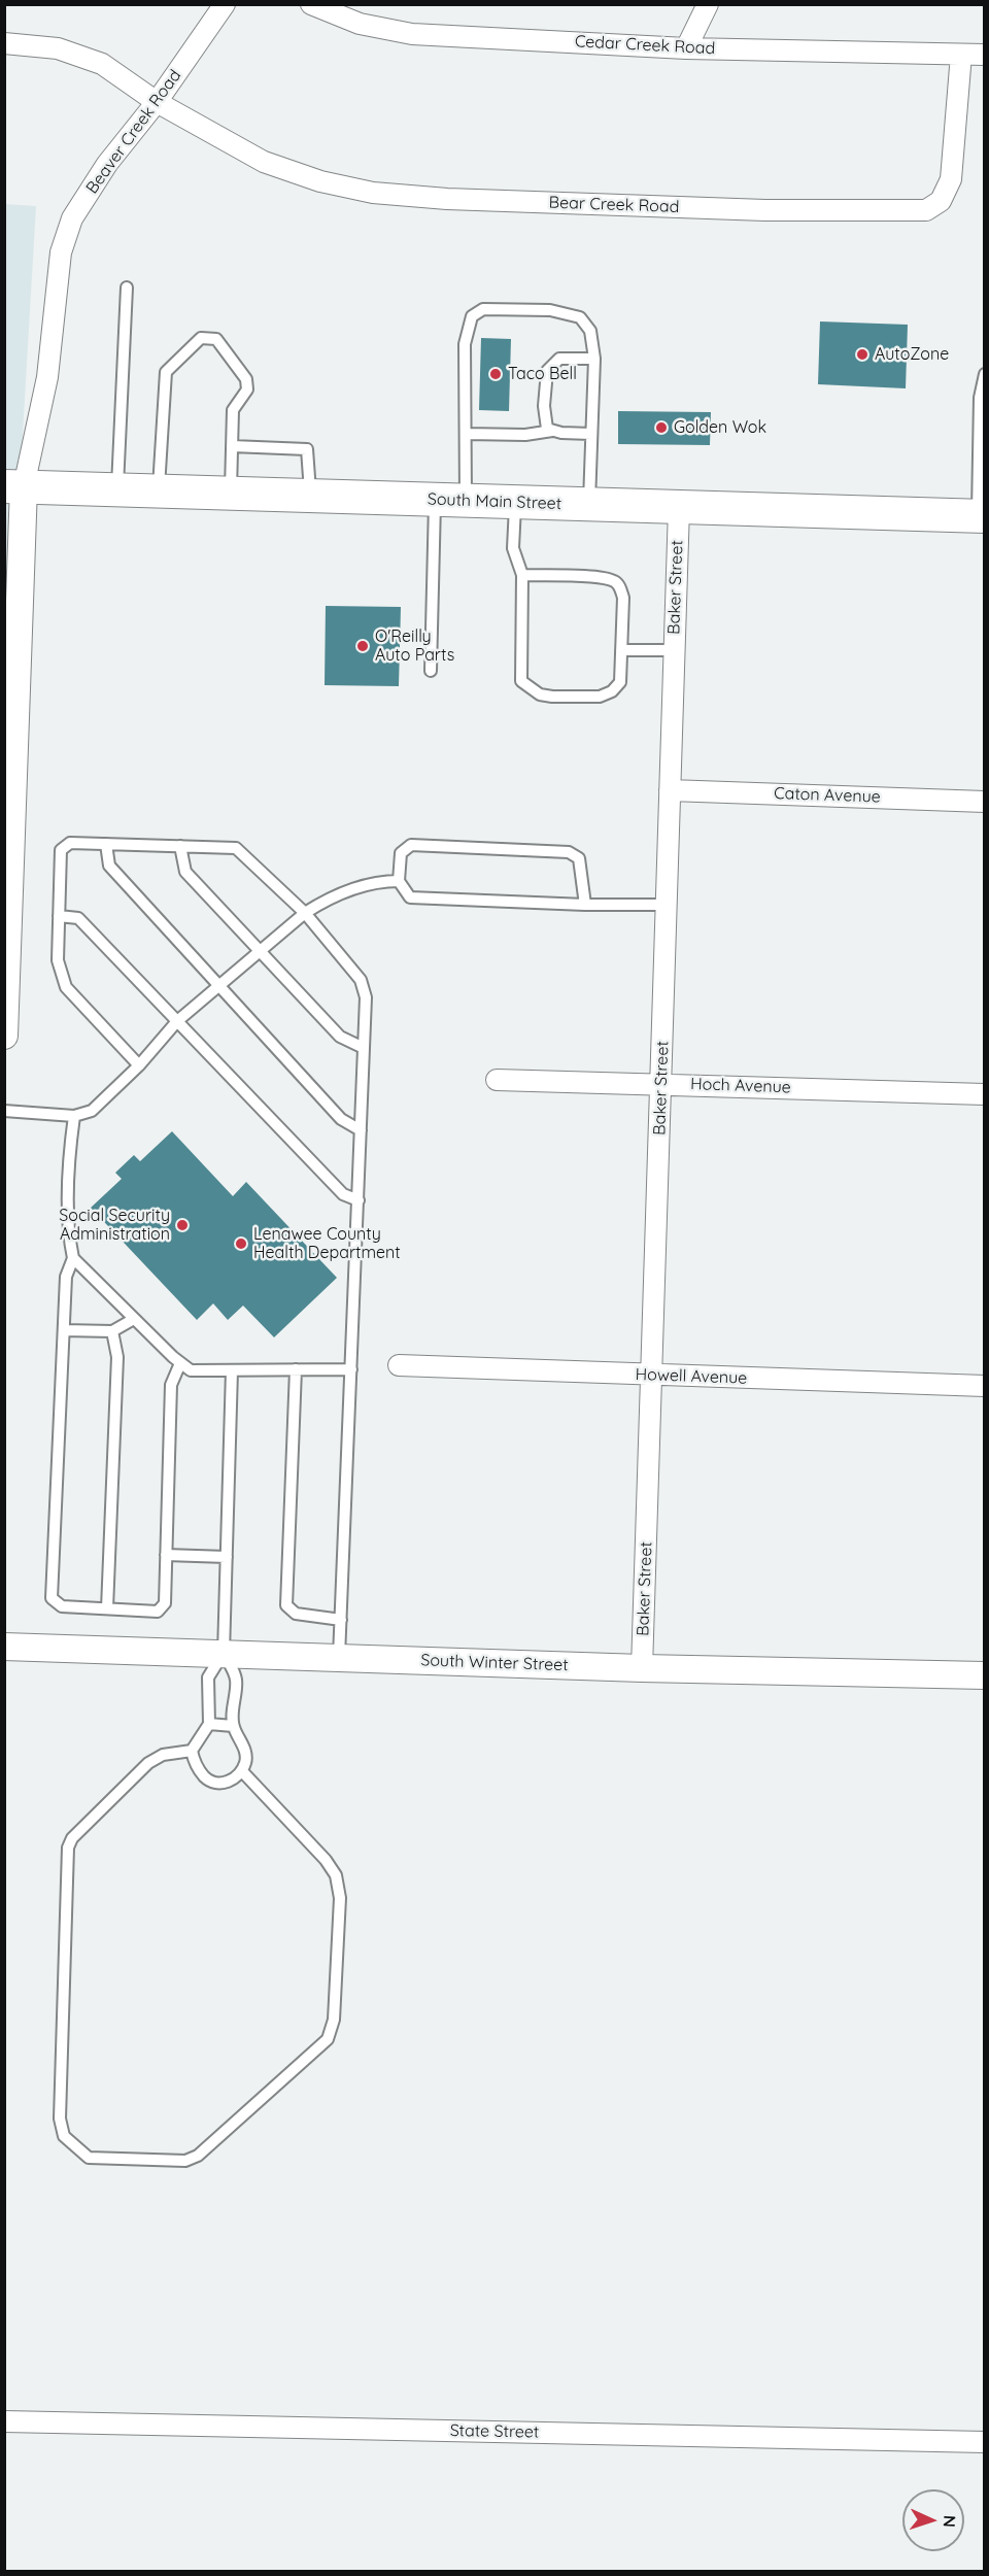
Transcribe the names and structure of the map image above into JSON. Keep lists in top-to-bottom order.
{
  "streets": {
    "main road": ["South Main Street"],
    "street": [
      "Cedar Creek Road",
      "Beaver Creek Road",
      "Bear Creek Road",
      "Baker Street",
      "Caton Avenue",
      "Hoch Avenue",
      "Howell Avenue",
      "South Winter Street",
      "State Street"
    ]
  },
  "crossings": [
    ["Cedar Creek Road", "Bear Creek Road"],
    ["Beaver Creek Road", "Bear Creek Road"],
    ["Beaver Creek Road", "South Main Street"],
    ["South Main Street", "Baker Street"],
    ["Baker Street", "Caton Avenue"],
    ["Baker Street", "Hoch Avenue"],
    ["Baker Street", "Howell Avenue"],
    ["Baker Street", "South Winter Street"]
  ],
  "places": [
    "AutoZone",
    "Taco Bell",
    "Golden Wok",
    "O'Reilly Auto Parts",
    "Social Security Administration",
    "Lenawee County Health Department"
  ],
  "north": "right"
}
